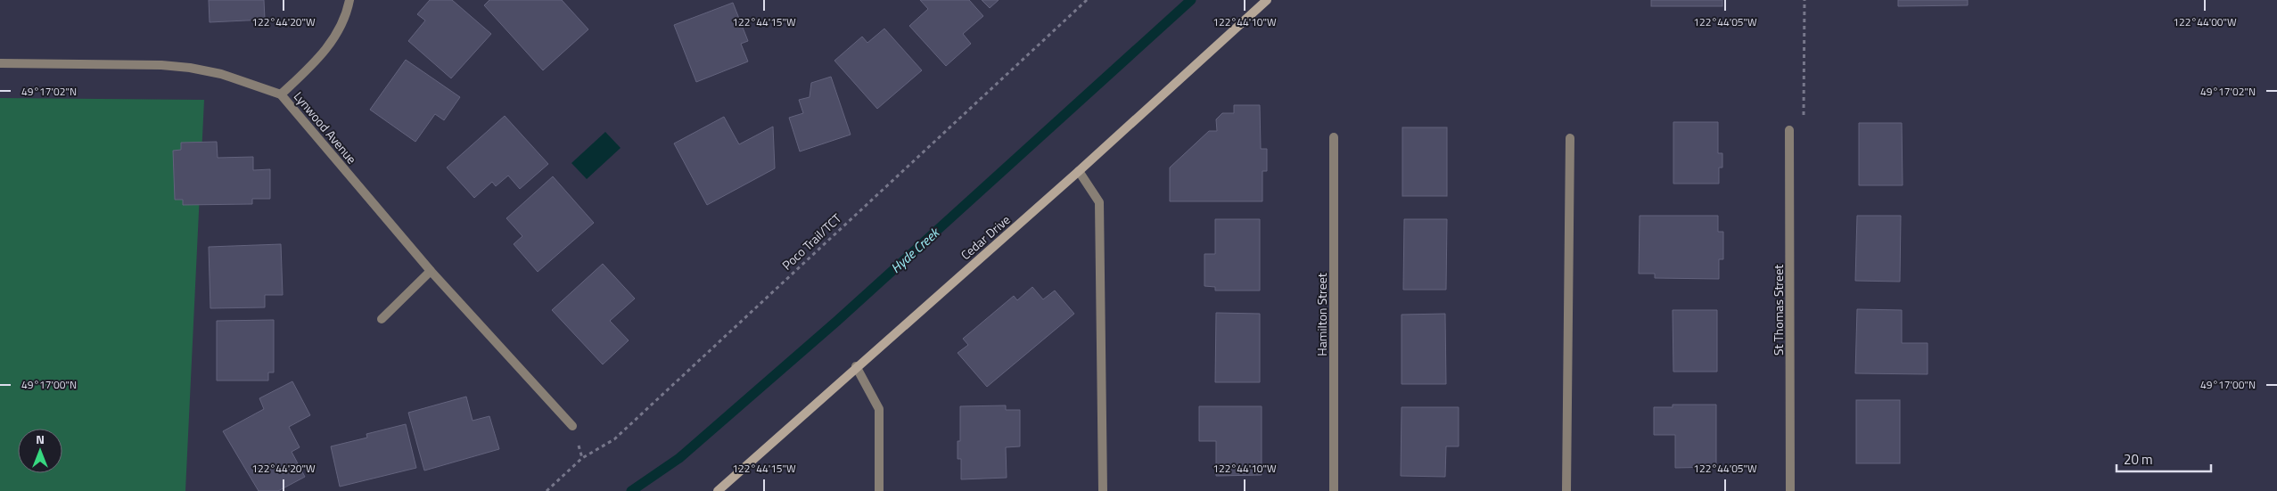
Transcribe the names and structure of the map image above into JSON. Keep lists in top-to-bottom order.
{
  "streets": {
    "street": [
      "Lynwood Avenue",
      "Cedar Drive",
      "St Thomas Street",
      "Hamilton Street"
    ],
    "path": ["Poco Trail/TCT"]
  },
  "water": ["Hyde Creek"],
  "scale_bar": "20 m",
  "north": "top",
  "coordinates": [
    "122°44'20\"W",
    "122°44'15\"W",
    "122°44'10\"W",
    "122°44'05\"W",
    "122°44'00\"W",
    "49°17'02\"N",
    "49°17'00\"N"
  ]
}
